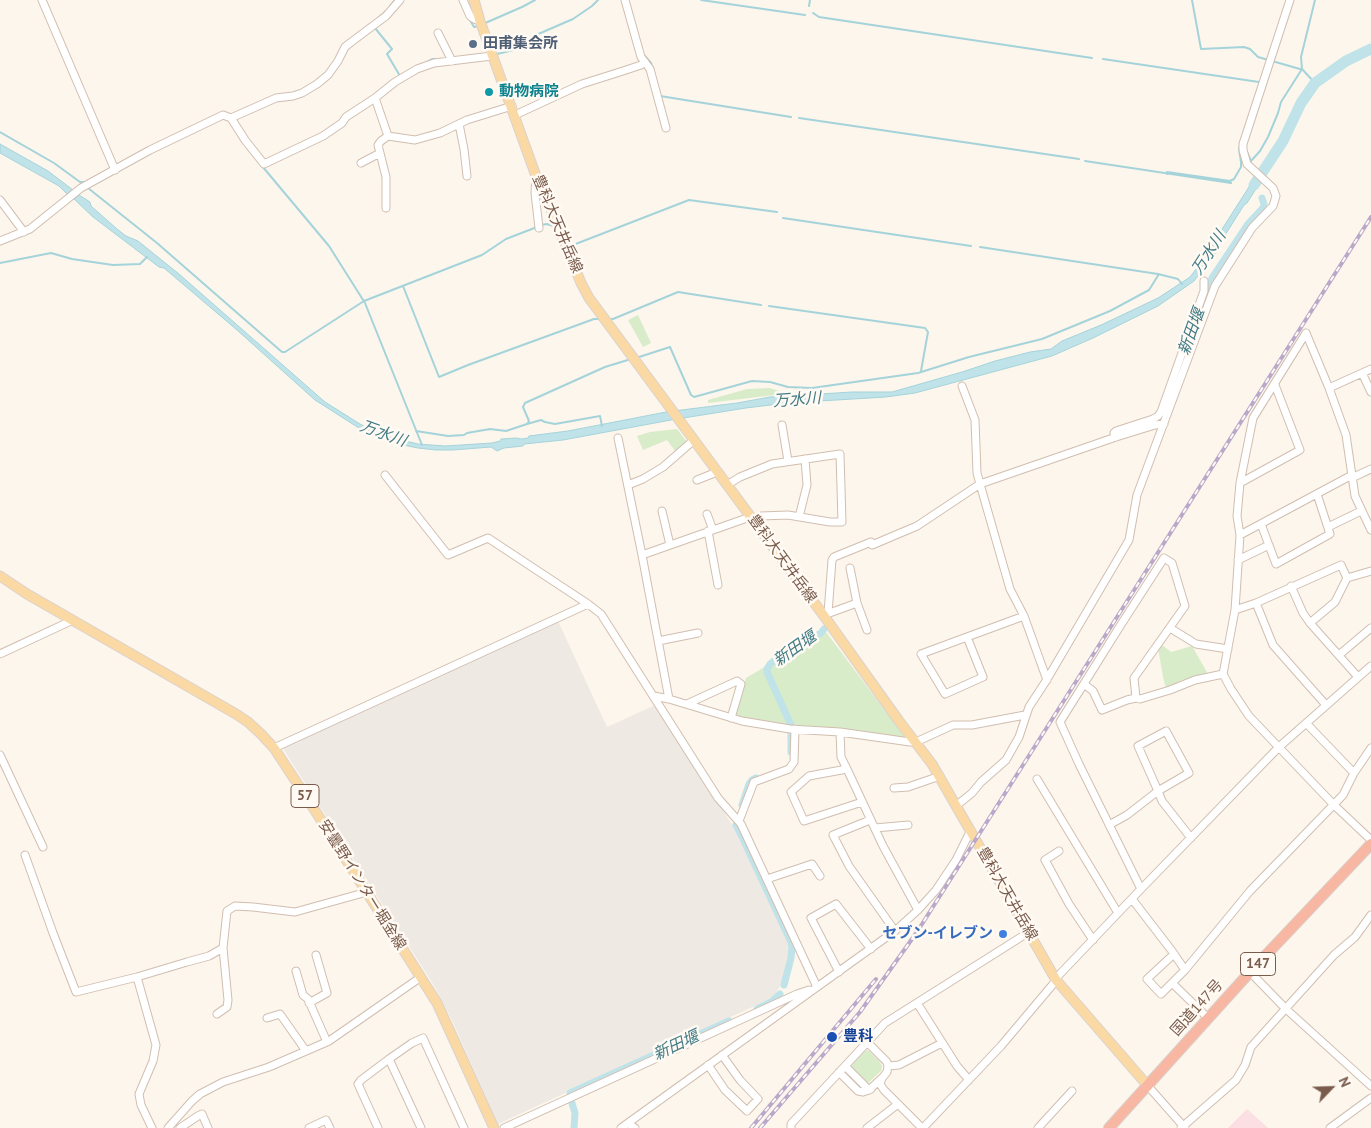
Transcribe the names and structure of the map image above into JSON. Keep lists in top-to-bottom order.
{
  "streets": {
    "highway": ["147", "国道147号"],
    "main road": ["豊科大天井岳線", "57", "安曇野インター堀金線"]
  },
  "crossings": [
    ["豊科大天井岳線", "国道147号"]
  ],
  "water": ["万水川", "新田堰"],
  "places": [
    "田甫集会所",
    "動物病院",
    "セブン-イレブン",
    "豊科"
  ],
  "north": "top right"
}
